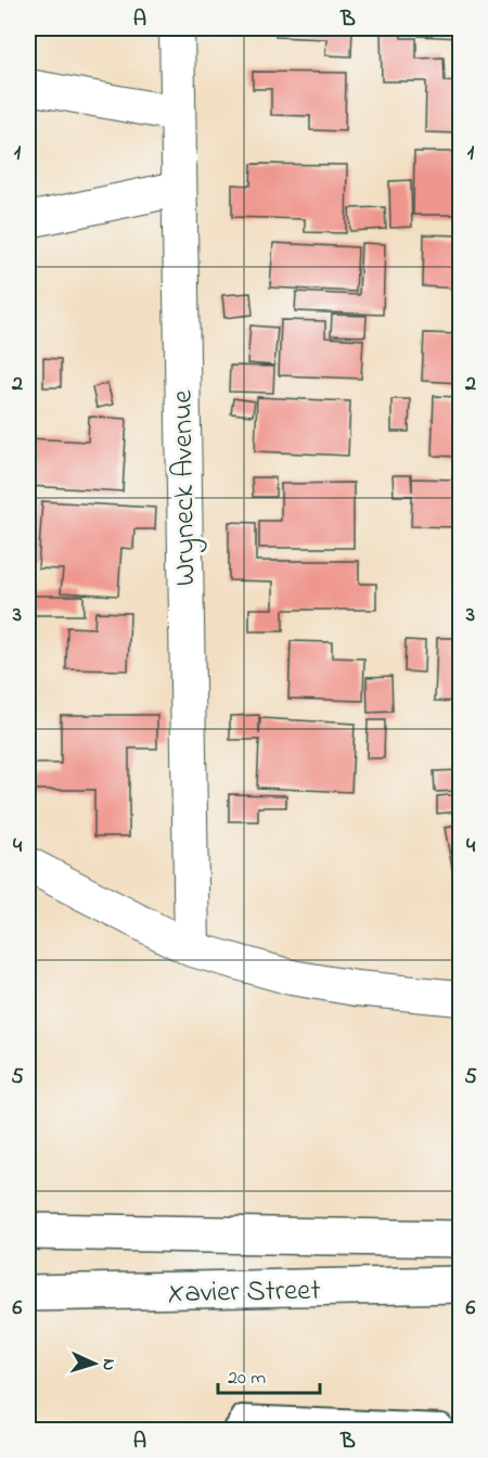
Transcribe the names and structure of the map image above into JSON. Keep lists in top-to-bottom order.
{
  "streets": {
    "main road": ["Xavier Street"],
    "street": ["Wryneck Avenue"]
  },
  "scale_bar": "20 m",
  "north": "right",
  "grid": {
    "columns": ["A", "B"],
    "rows": [
      "1",
      "2",
      "3",
      "4",
      "5",
      "6"
    ]
  }
}
